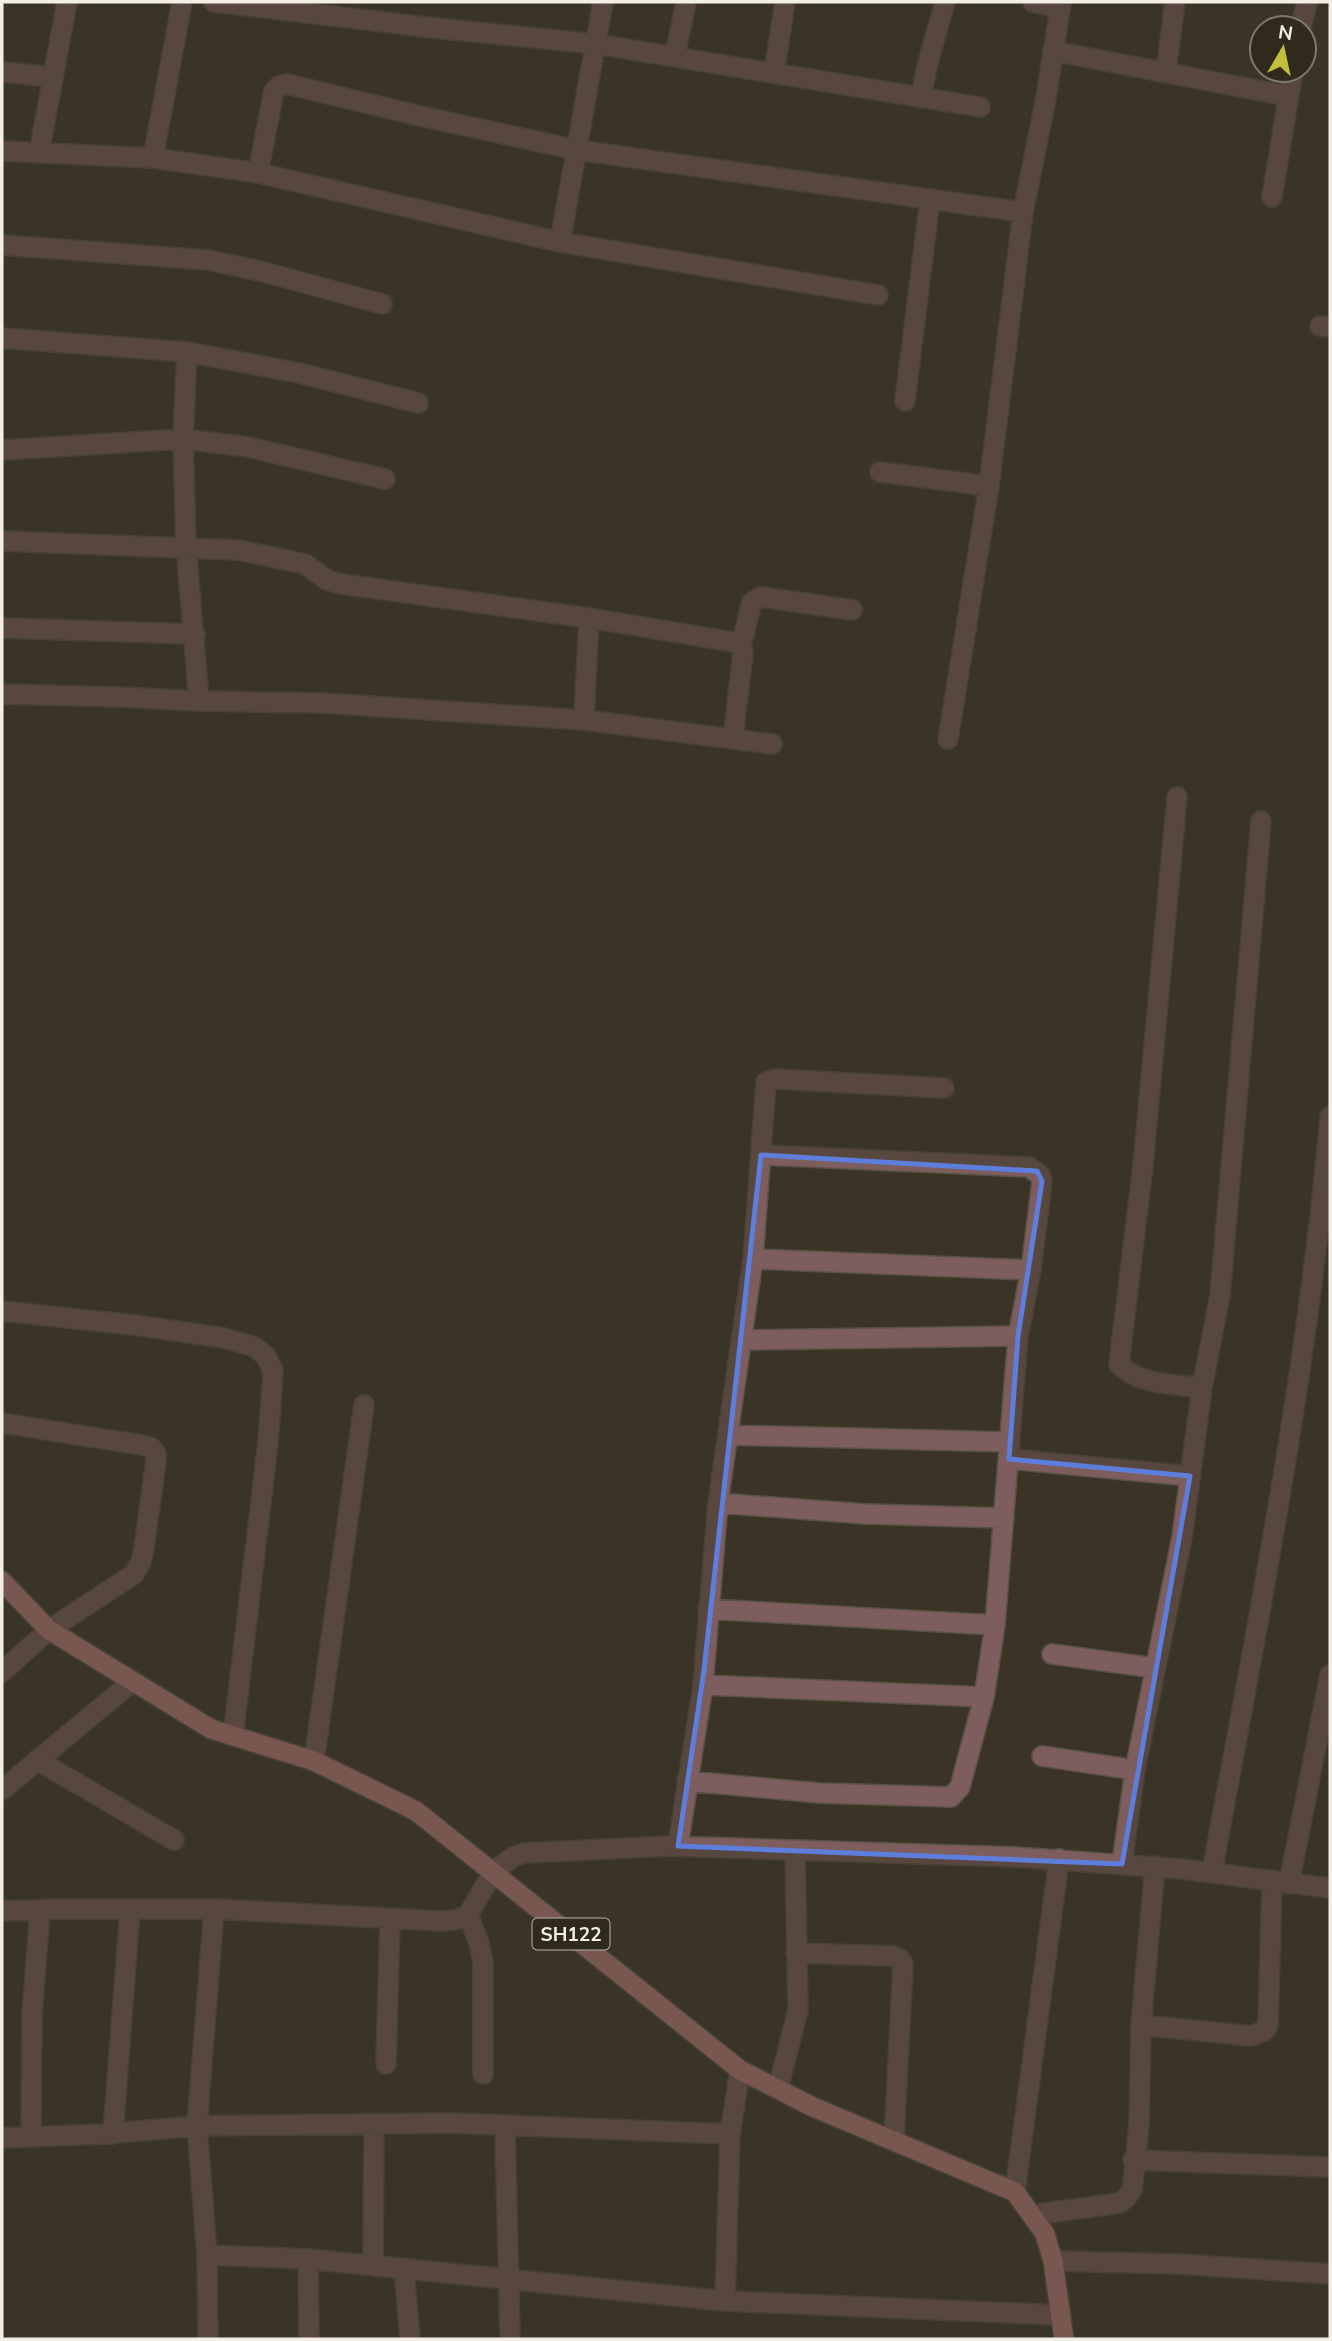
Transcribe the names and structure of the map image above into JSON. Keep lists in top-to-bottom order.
{
  "streets": {
    "main road": ["SH122"]
  },
  "north": "top"
}
